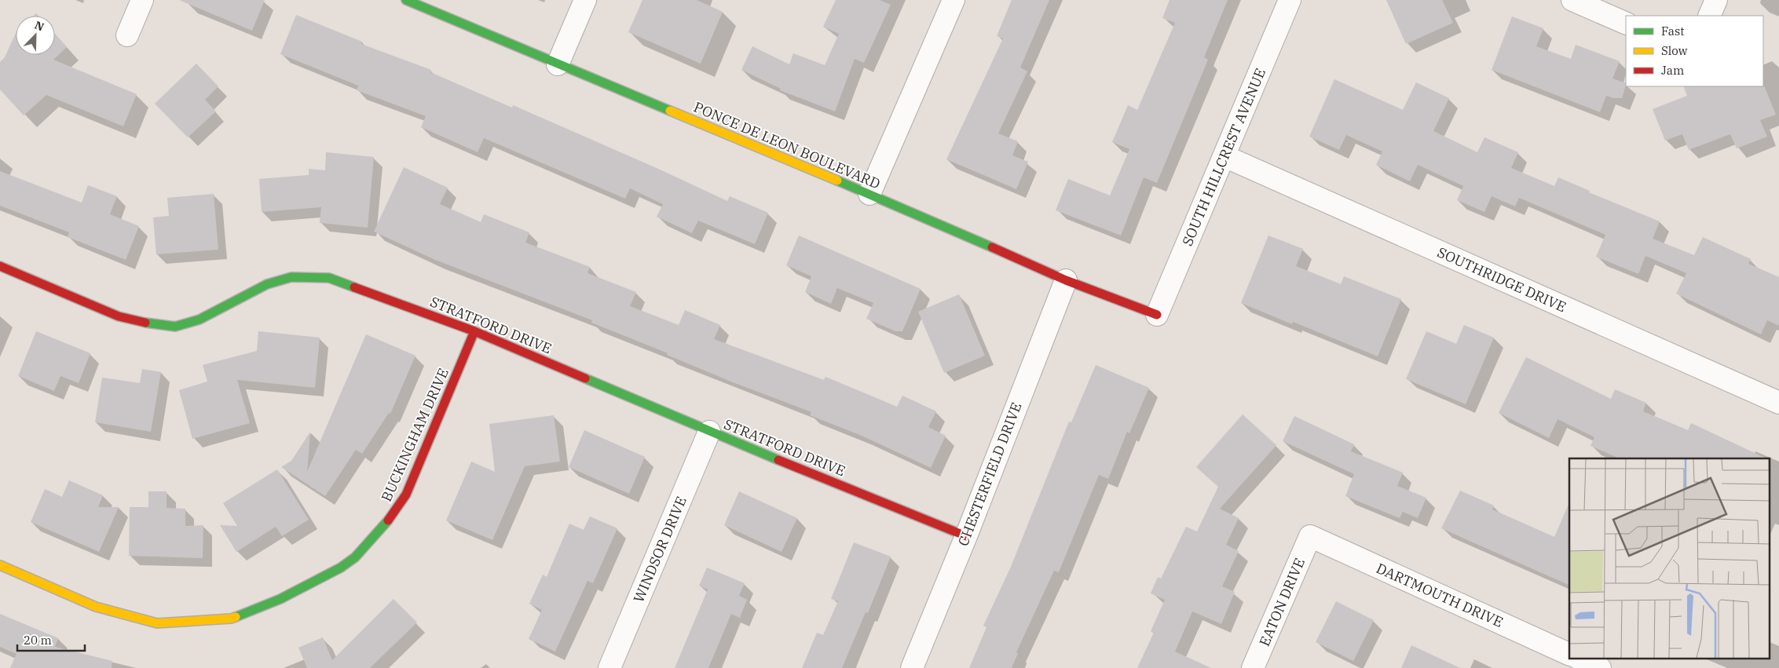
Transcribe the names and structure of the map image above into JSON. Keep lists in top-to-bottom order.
{
  "streets": {
    "street": [
      "PONCE DE LEON BOULEVARD",
      "SOUTH HILLCREST AVENUE",
      "SOUTHRIDGE DRIVE",
      "STRATFORD DRIVE",
      "BUCKINGHAM DRIVE",
      "CHESTERFIELD DRIVE",
      "WINDSOR DRIVE",
      "DARTMOUTH DRIVE",
      "EATON DRIVE"
    ]
  },
  "crossings": [
    ["PONCE DE LEON BOULEVARD", "SOUTH HILLCREST AVENUE"],
    ["PONCE DE LEON BOULEVARD", "CHESTERFIELD DRIVE"],
    ["SOUTH HILLCREST AVENUE", "SOUTHRIDGE DRIVE"],
    ["STRATFORD DRIVE", "BUCKINGHAM DRIVE"],
    ["STRATFORD DRIVE", "CHESTERFIELD DRIVE"],
    ["STRATFORD DRIVE", "WINDSOR DRIVE"],
    ["DARTMOUTH DRIVE", "EATON DRIVE"]
  ],
  "legend": ["Fast", "Slow", "Jam"],
  "scale_bar": "20 m",
  "north": "top right"
}
